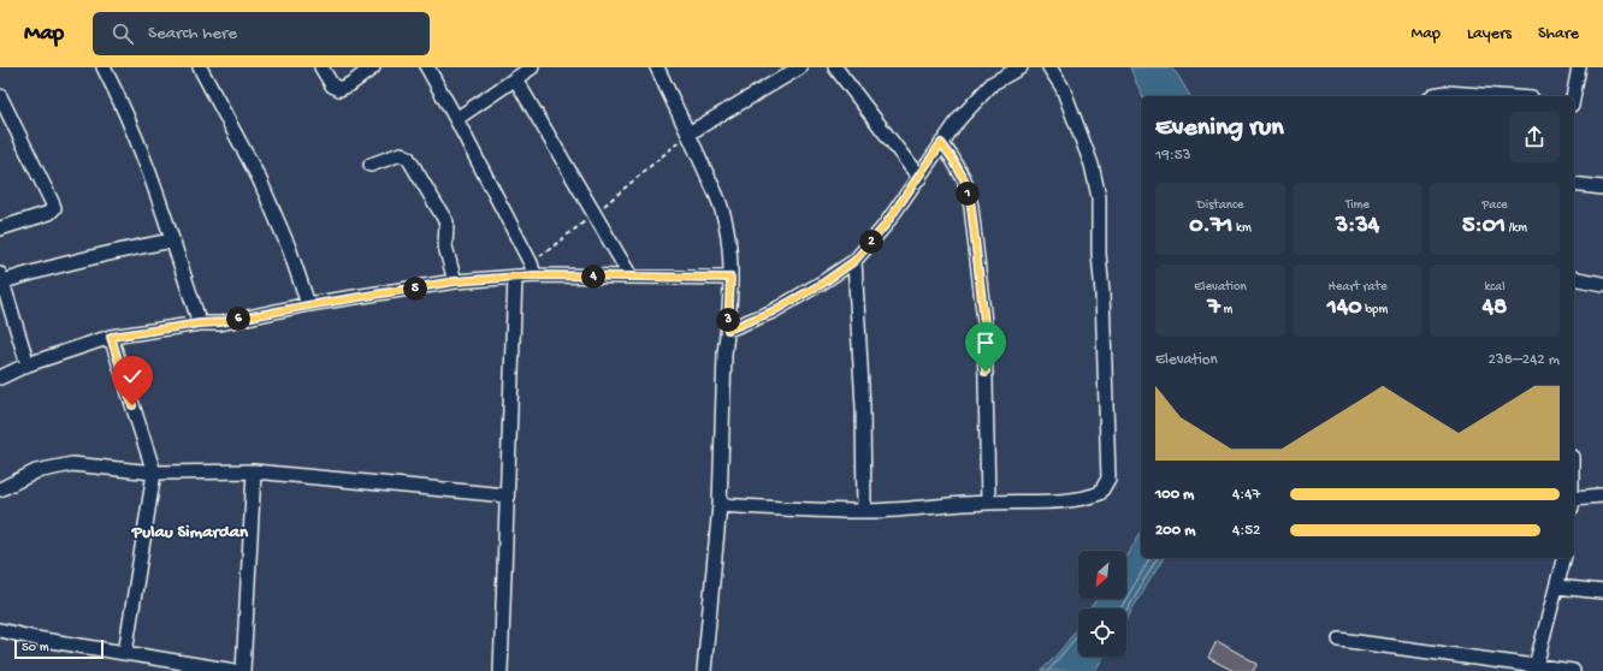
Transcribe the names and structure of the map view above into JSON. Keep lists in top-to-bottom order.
{
  "districts": ["Pulau Simardan"],
  "scale_bar": "50 m",
  "north": "bottom left",
  "page": {
    "header": "Map",
    "search": "Search here",
    "nav": ["Map", "Layers", "Share"],
    "heading": ["Evening run", "19:53"],
    "stats": [
      ["Distance", "0.71 km"],
      ["Time", "3:34"],
      ["Pace", "5:01 /km"],
      ["Elevation", "7 m"],
      ["Heart rate", "140 bpm"],
      ["kcal", "48"]
    ],
    "pins": [
      "1",
      "2",
      "4",
      "5",
      "6",
      "3"
    ],
    "chart": ["Elevation", "238–242 m"],
    "list": [
      {
        "name": "100 m",
        "note": "4:47"
      },
      {
        "name": "200 m",
        "note": "4:52"
      }
    ],
    "scale": "50 m"
  }
}
